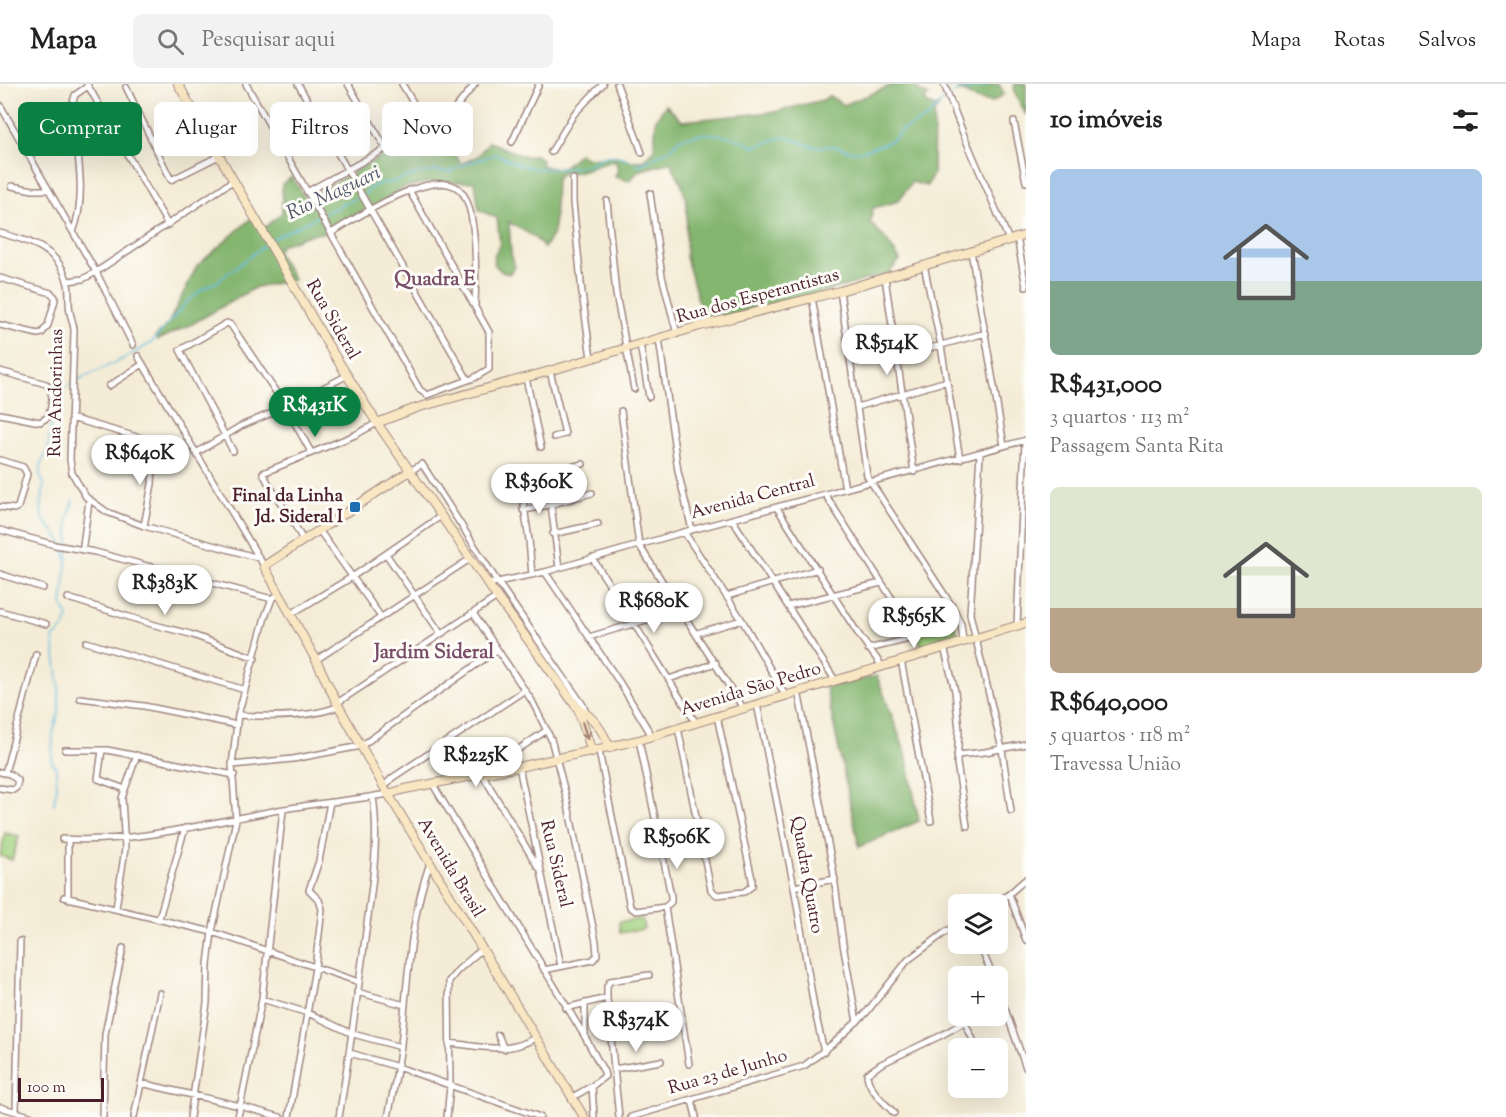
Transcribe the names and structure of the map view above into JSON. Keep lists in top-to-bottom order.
{
  "streets": {
    "main road": [
      "Rua dos Esperantistas",
      "Rua Sideral",
      "Avenida São Pedro",
      "Avenida Brasil"
    ],
    "street": [
      "Rua Andorinhas",
      "Avenida Central",
      "Quadra Quatro",
      "Rua 23 de Junho"
    ]
  },
  "crossings": [
    ["Rua dos Esperantistas", "Rua Sideral"],
    ["Rua Sideral", "Avenida Central"],
    ["Rua Sideral", "Avenida São Pedro"],
    ["Avenida São Pedro", "Avenida Brasil"],
    ["Avenida São Pedro", "Quadra Quatro"],
    ["Quadra Quatro", "Rua 23 de Junho"]
  ],
  "districts": ["Quadra E", "Jardim Sideral"],
  "water": ["Rio Maguari"],
  "places": {
    "transit": ["Final da Linha Jd. Sideral I"]
  },
  "scale_bar": "100 m",
  "page": {
    "header": "Mapa",
    "search": "Pesquisar aqui",
    "nav": ["Mapa", "Rotas", "Salvos"],
    "heading": "10 imóveis",
    "chip": [
      "Comprar",
      "Alugar",
      "Filtros",
      "Novo"
    ],
    "list": [
      {
        "name": "R$431,000",
        "note": "3 quartos · 113 m² · Passagem Santa Rita"
      },
      {
        "name": "R$640,000",
        "note": "5 quartos · 118 m² · Travessa União"
      }
    ],
    "price": [
      "R$514K",
      "R$431K",
      "R$640K",
      "R$360K",
      "R$383K",
      "R$680K",
      "R$565K",
      "R$225K",
      "R$506K",
      "R$374K"
    ],
    "map_buttons": ["+", "−"],
    "scale": "100 m"
  }
}
